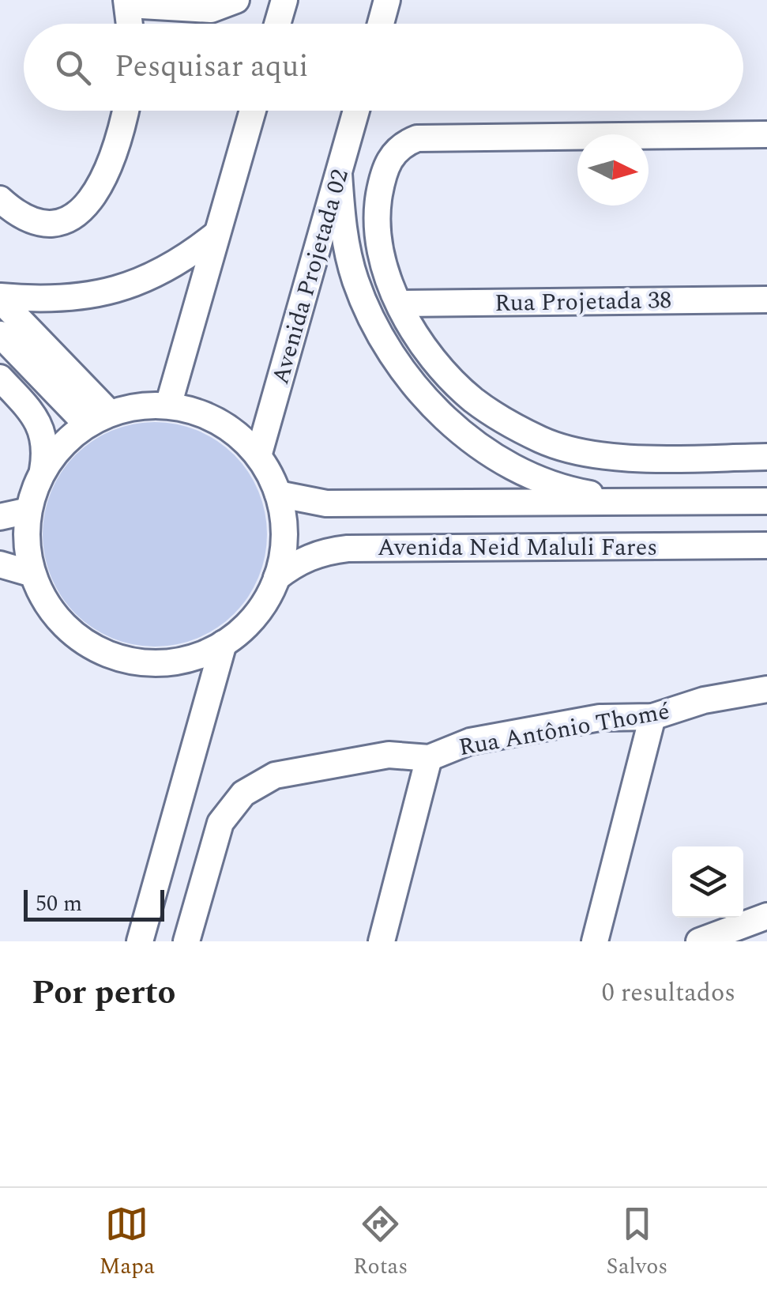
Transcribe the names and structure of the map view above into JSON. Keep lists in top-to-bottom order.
{
  "streets": {
    "street": [
      "Avenida Projetada 02",
      "Rua Projetada 38",
      "Avenida Neid Maluli Fares",
      "Rua Antônio Thomé"
    ]
  },
  "crossings": [
    ["Avenida Projetada 02", "Avenida Neid Maluli Fares"]
  ],
  "scale_bar": "50 m",
  "north": "right",
  "page": {
    "search": "Pesquisar aqui",
    "scale": "50 m",
    "heading": ["Por perto", "0 resultados"],
    "nav": ["Mapa", "Rotas", "Salvos"]
  }
}
